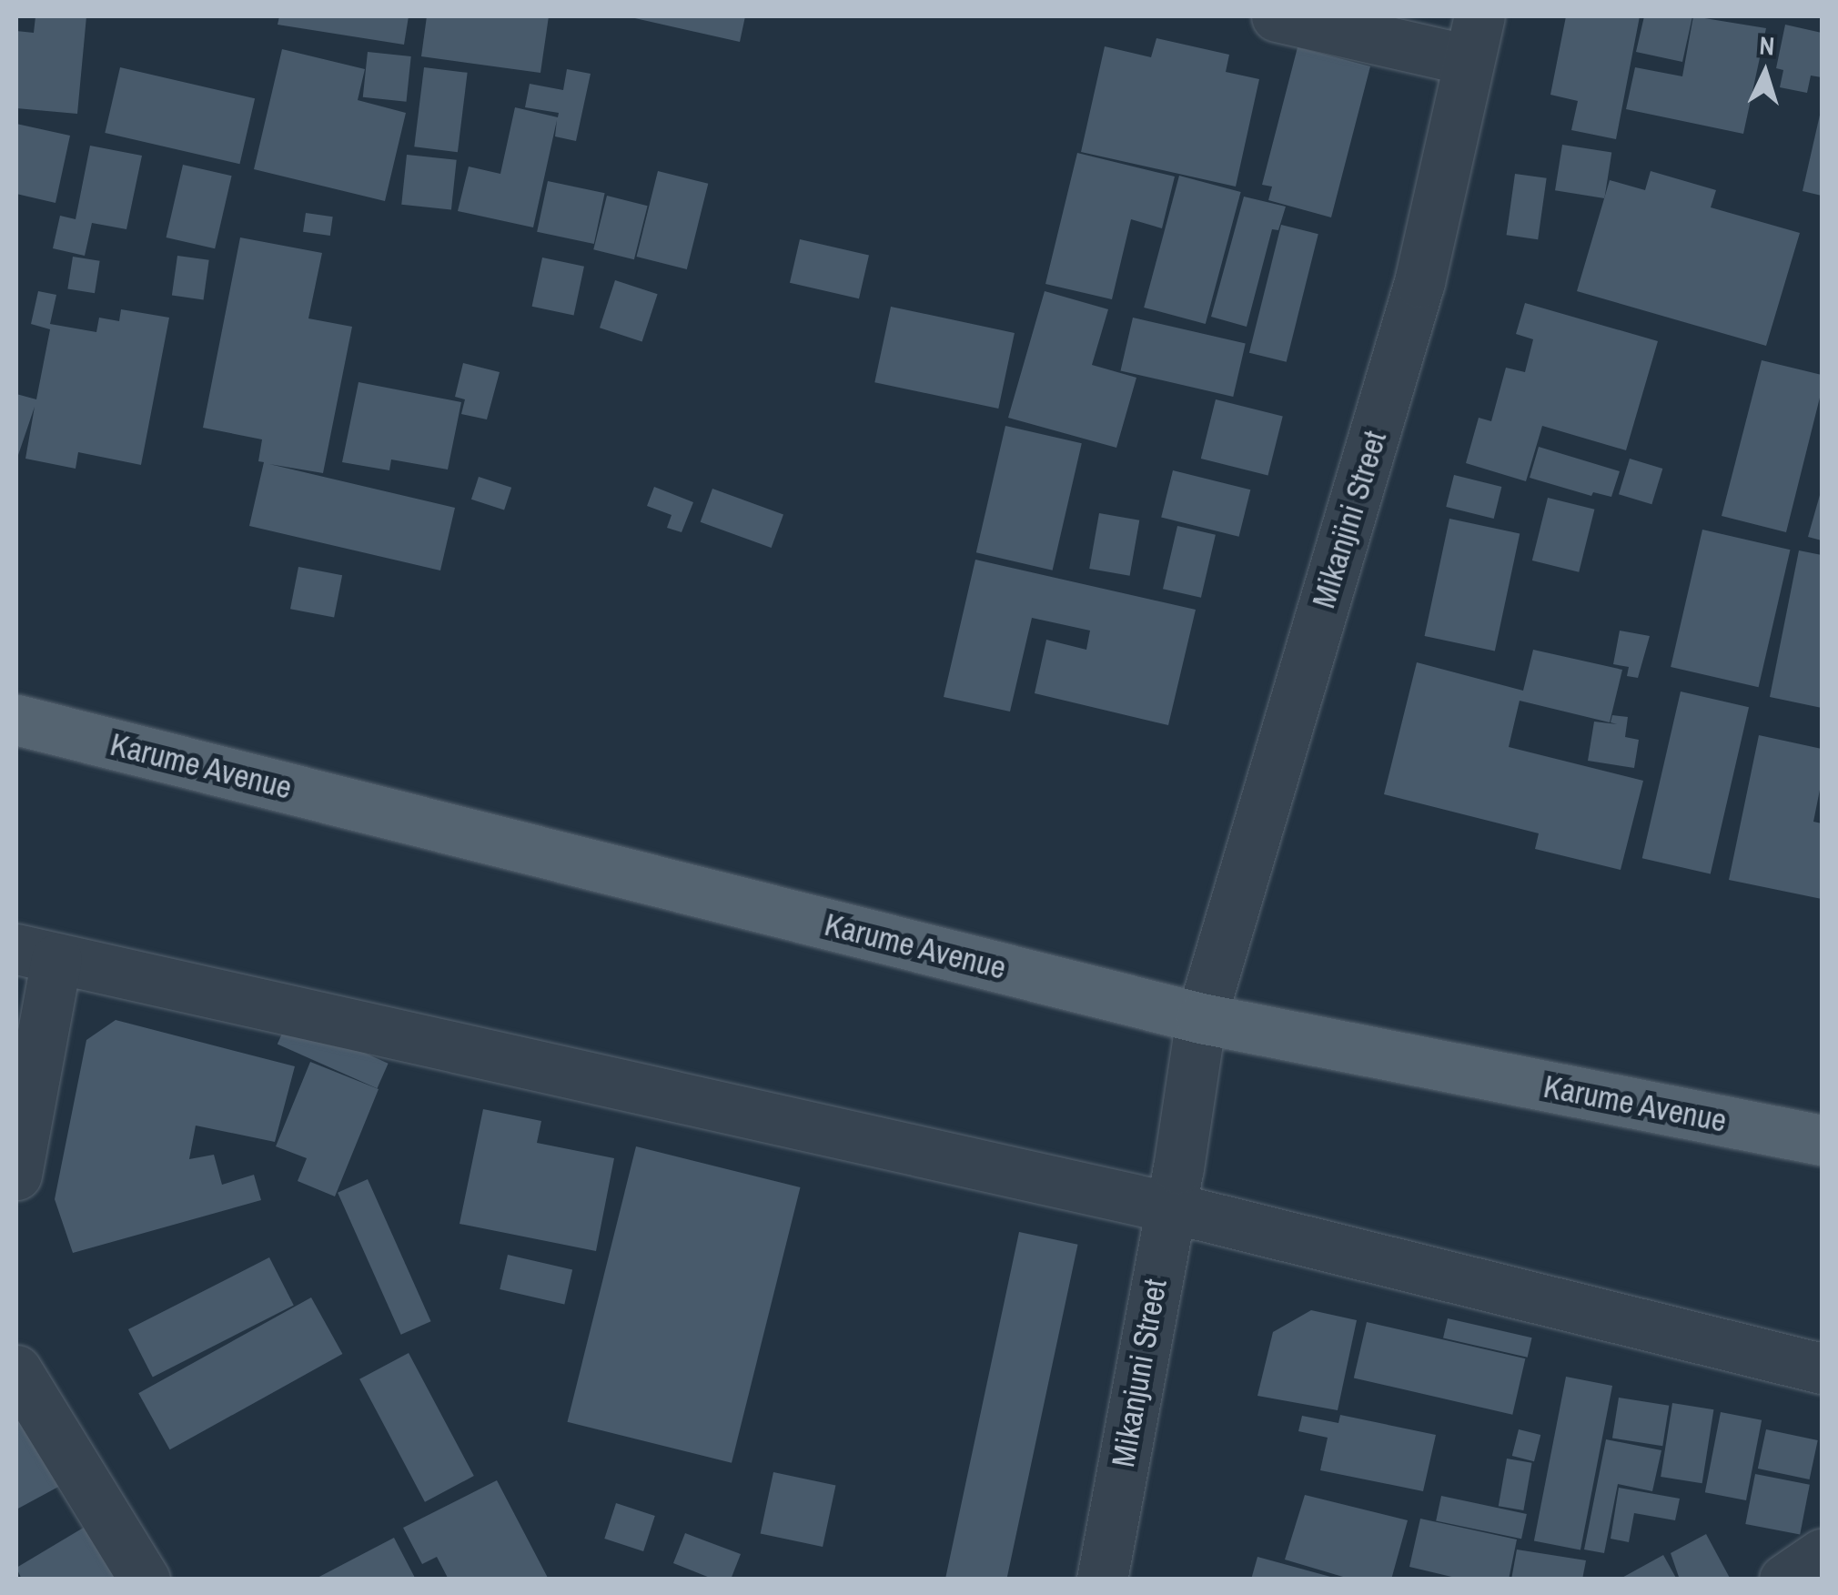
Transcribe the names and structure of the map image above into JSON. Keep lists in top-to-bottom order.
{
  "streets": {
    "main road": ["Karume Avenue"],
    "street": ["Mikanjini Street", "Mikanjuni Street"]
  },
  "crossings": [
    ["Mikanjini Street", "Karume Avenue"],
    ["Mikanjini Street", "Mikanjuni Street"]
  ],
  "north": "top"
}
